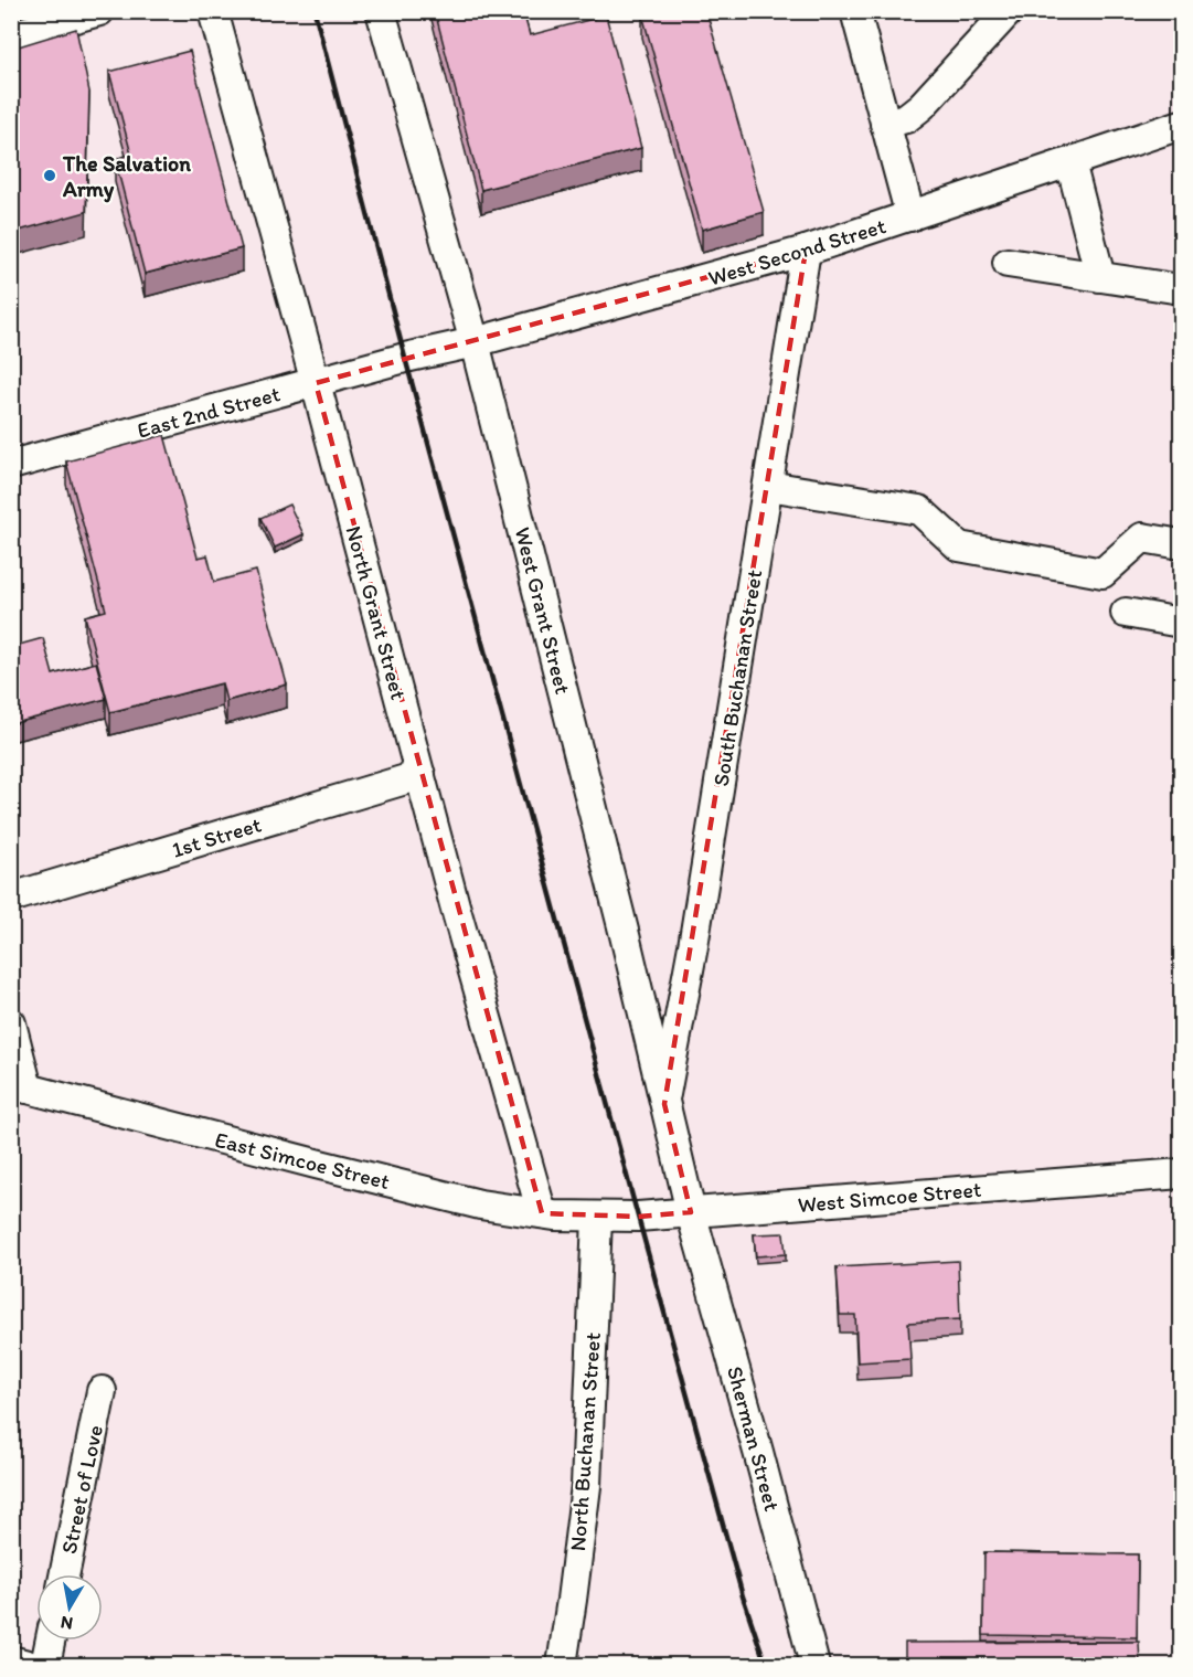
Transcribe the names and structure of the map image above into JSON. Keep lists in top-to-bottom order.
{
  "streets": {
    "street": [
      "West Second Street",
      "East 2nd Street",
      "West Grant Street",
      "North Grant Street",
      "South Buchanan Street",
      "1st Street",
      "East Simcoe Street",
      "West Simcoe Street",
      "Sherman Street",
      "North Buchanan Street",
      "Street of Love"
    ]
  },
  "crossings": [
    ["West Second Street", "East 2nd Street"],
    ["West Second Street", "West Grant Street"],
    ["West Second Street", "South Buchanan Street"],
    ["East 2nd Street", "North Grant Street"],
    ["West Grant Street", "South Buchanan Street"],
    ["West Grant Street", "West Simcoe Street"],
    ["West Grant Street", "Sherman Street"],
    ["North Grant Street", "1st Street"],
    ["North Grant Street", "East Simcoe Street"],
    ["East Simcoe Street", "West Simcoe Street"],
    ["East Simcoe Street", "North Buchanan Street"],
    ["West Simcoe Street", "Sherman Street"],
    ["West Simcoe Street", "North Buchanan Street"]
  ],
  "places": ["The Salvation Army"],
  "north": "bottom"
}
